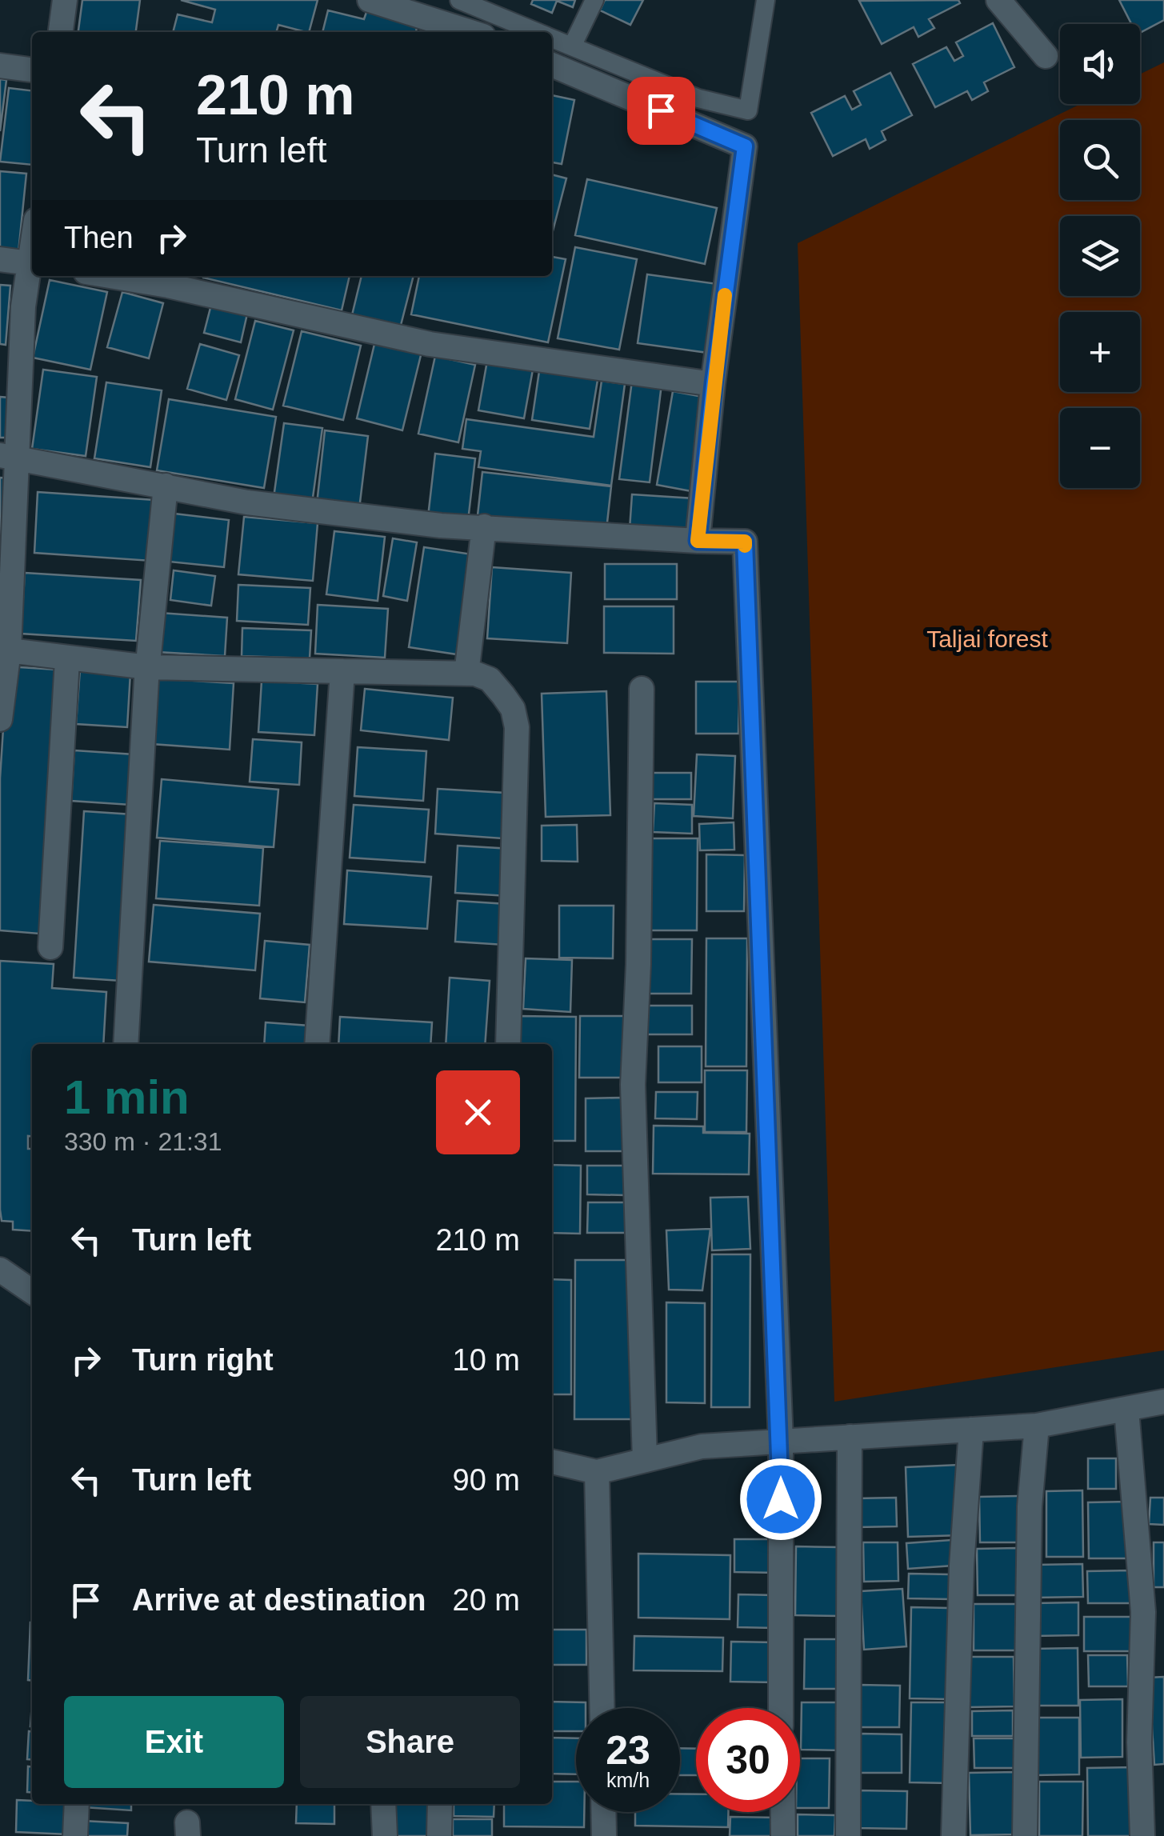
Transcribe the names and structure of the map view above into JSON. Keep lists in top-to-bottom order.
{
  "parks": ["Taljai forest"],
  "page": {
    "map_buttons": ["+", "−"],
    "turn": ["210 m", "Turn left"],
    "then": "Then",
    "heading": ["1 min", "330 m · 21:31"],
    "list": [
      {
        "name": "Turn left",
        "value": "210 m"
      },
      {
        "name": "Turn right",
        "value": "10 m"
      },
      {
        "name": "Turn left",
        "value": "90 m"
      },
      {
        "name": "Arrive at destination",
        "value": "20 m"
      }
    ],
    "buttons": ["Exit", "Share"],
    "speed": "23 km/h",
    "limit": "30"
  }
}
